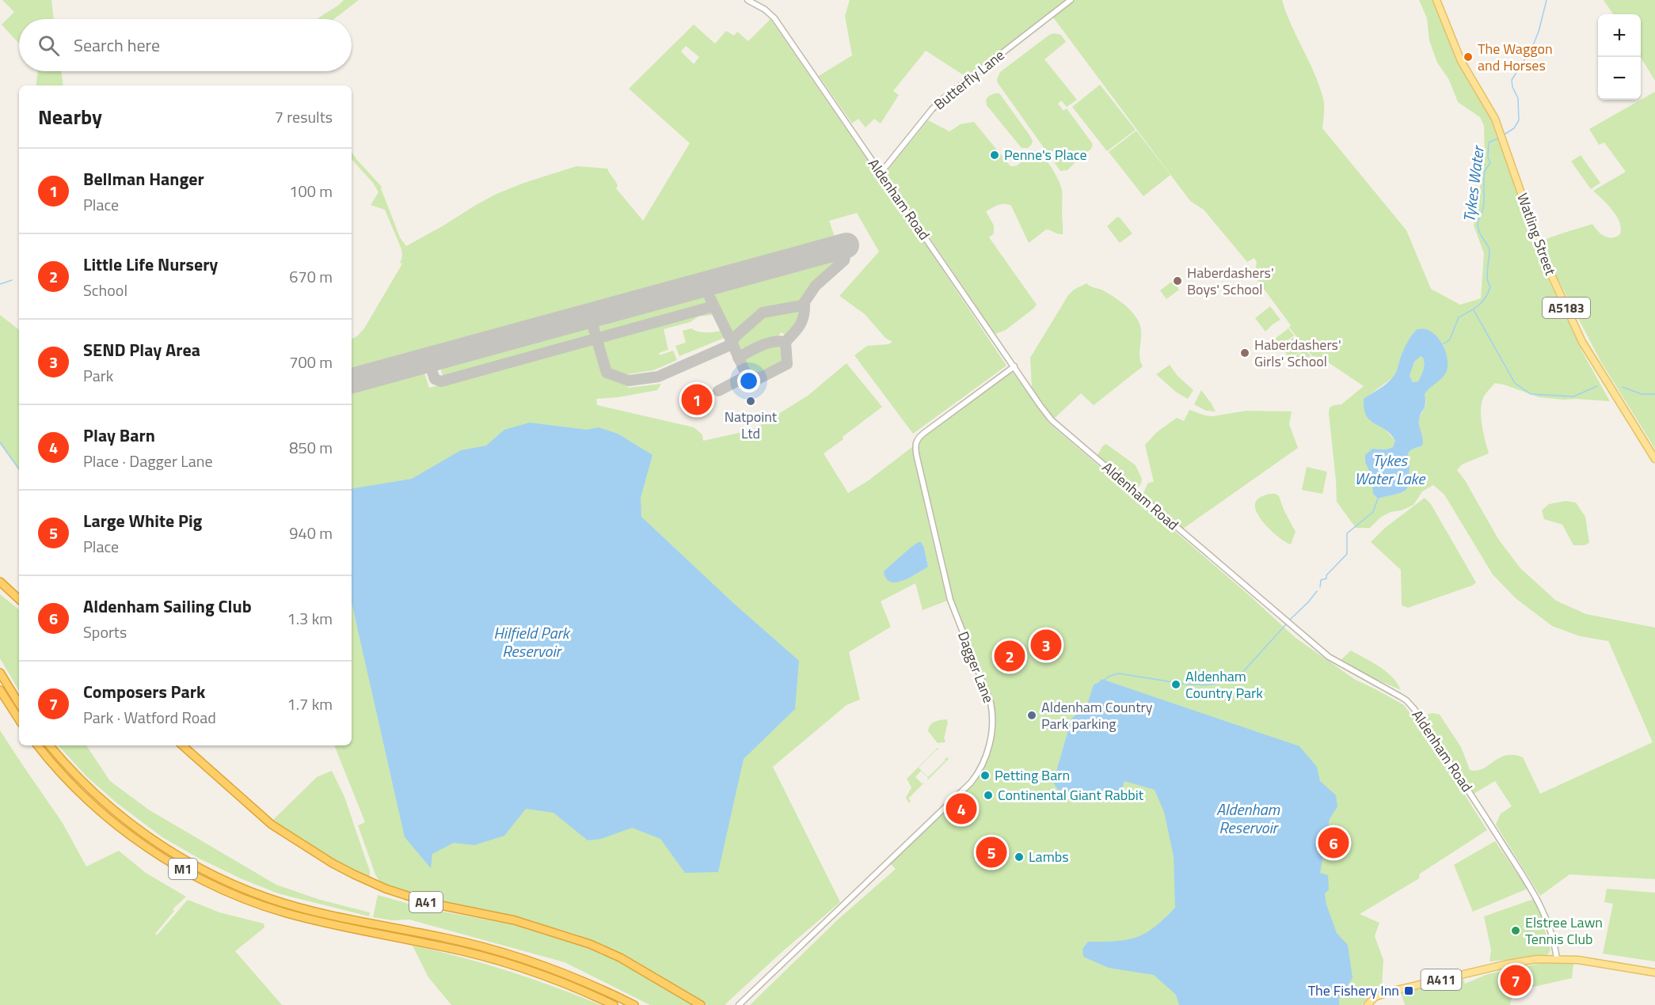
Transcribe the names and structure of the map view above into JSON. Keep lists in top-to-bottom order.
{
  "streets": {
    "highway": ["M1", "A41"],
    "main road": ["Watling Street", "A5183", "A411"],
    "street": ["Butterfly Lane", "Aldenham Road", "Dagger Lane"]
  },
  "crossings": [
    ["Butterfly Lane", "Aldenham Road"],
    ["Aldenham Road", "Dagger Lane"],
    ["Aldenham Road", "A411"]
  ],
  "water": [
    "Tykes Water",
    "Tykes Water Lake",
    "Hilfield Park Reservoir",
    "Aldenham Reservoir"
  ],
  "places": {
    "other": [
      "The Waggon and Horses",
      "Penne's Place",
      "Haberdashers' Boys' School",
      "Haberdashers' Girls' School",
      "Natpoint Ltd",
      "Aldenham Country Park",
      "Aldenham Country Park parking",
      "Petting Barn",
      "Continental Giant Rabbit",
      "Lambs",
      "Elstree Lawn Tennis Club"
    ],
    "transit": ["The Fishery Inn"]
  },
  "page": {
    "map_buttons": ["+", "−"],
    "search": "Search here",
    "heading": ["Nearby", "7 results"],
    "list": [
      {
        "mark": "1",
        "name": "Bellman Hanger",
        "note": "Place",
        "value": "100 m"
      },
      {
        "mark": "2",
        "name": "Little Life Nursery",
        "note": "School",
        "value": "670 m"
      },
      {
        "mark": "3",
        "name": "SEND Play Area",
        "note": "Park",
        "value": "700 m"
      },
      {
        "mark": "4",
        "name": "Play Barn",
        "note": "Place · Dagger Lane",
        "value": "850 m"
      },
      {
        "mark": "5",
        "name": "Large White Pig",
        "note": "Place",
        "value": "940 m"
      },
      {
        "mark": "6",
        "name": "Aldenham Sailing Club",
        "note": "Sports",
        "value": "1.3 km"
      },
      {
        "mark": "7",
        "name": "Composers Park",
        "note": "Park · Watford Road",
        "value": "1.7 km"
      }
    ],
    "pins": [
      "1",
      "3",
      "2",
      "4",
      "6",
      "5",
      "7"
    ]
  }
}
